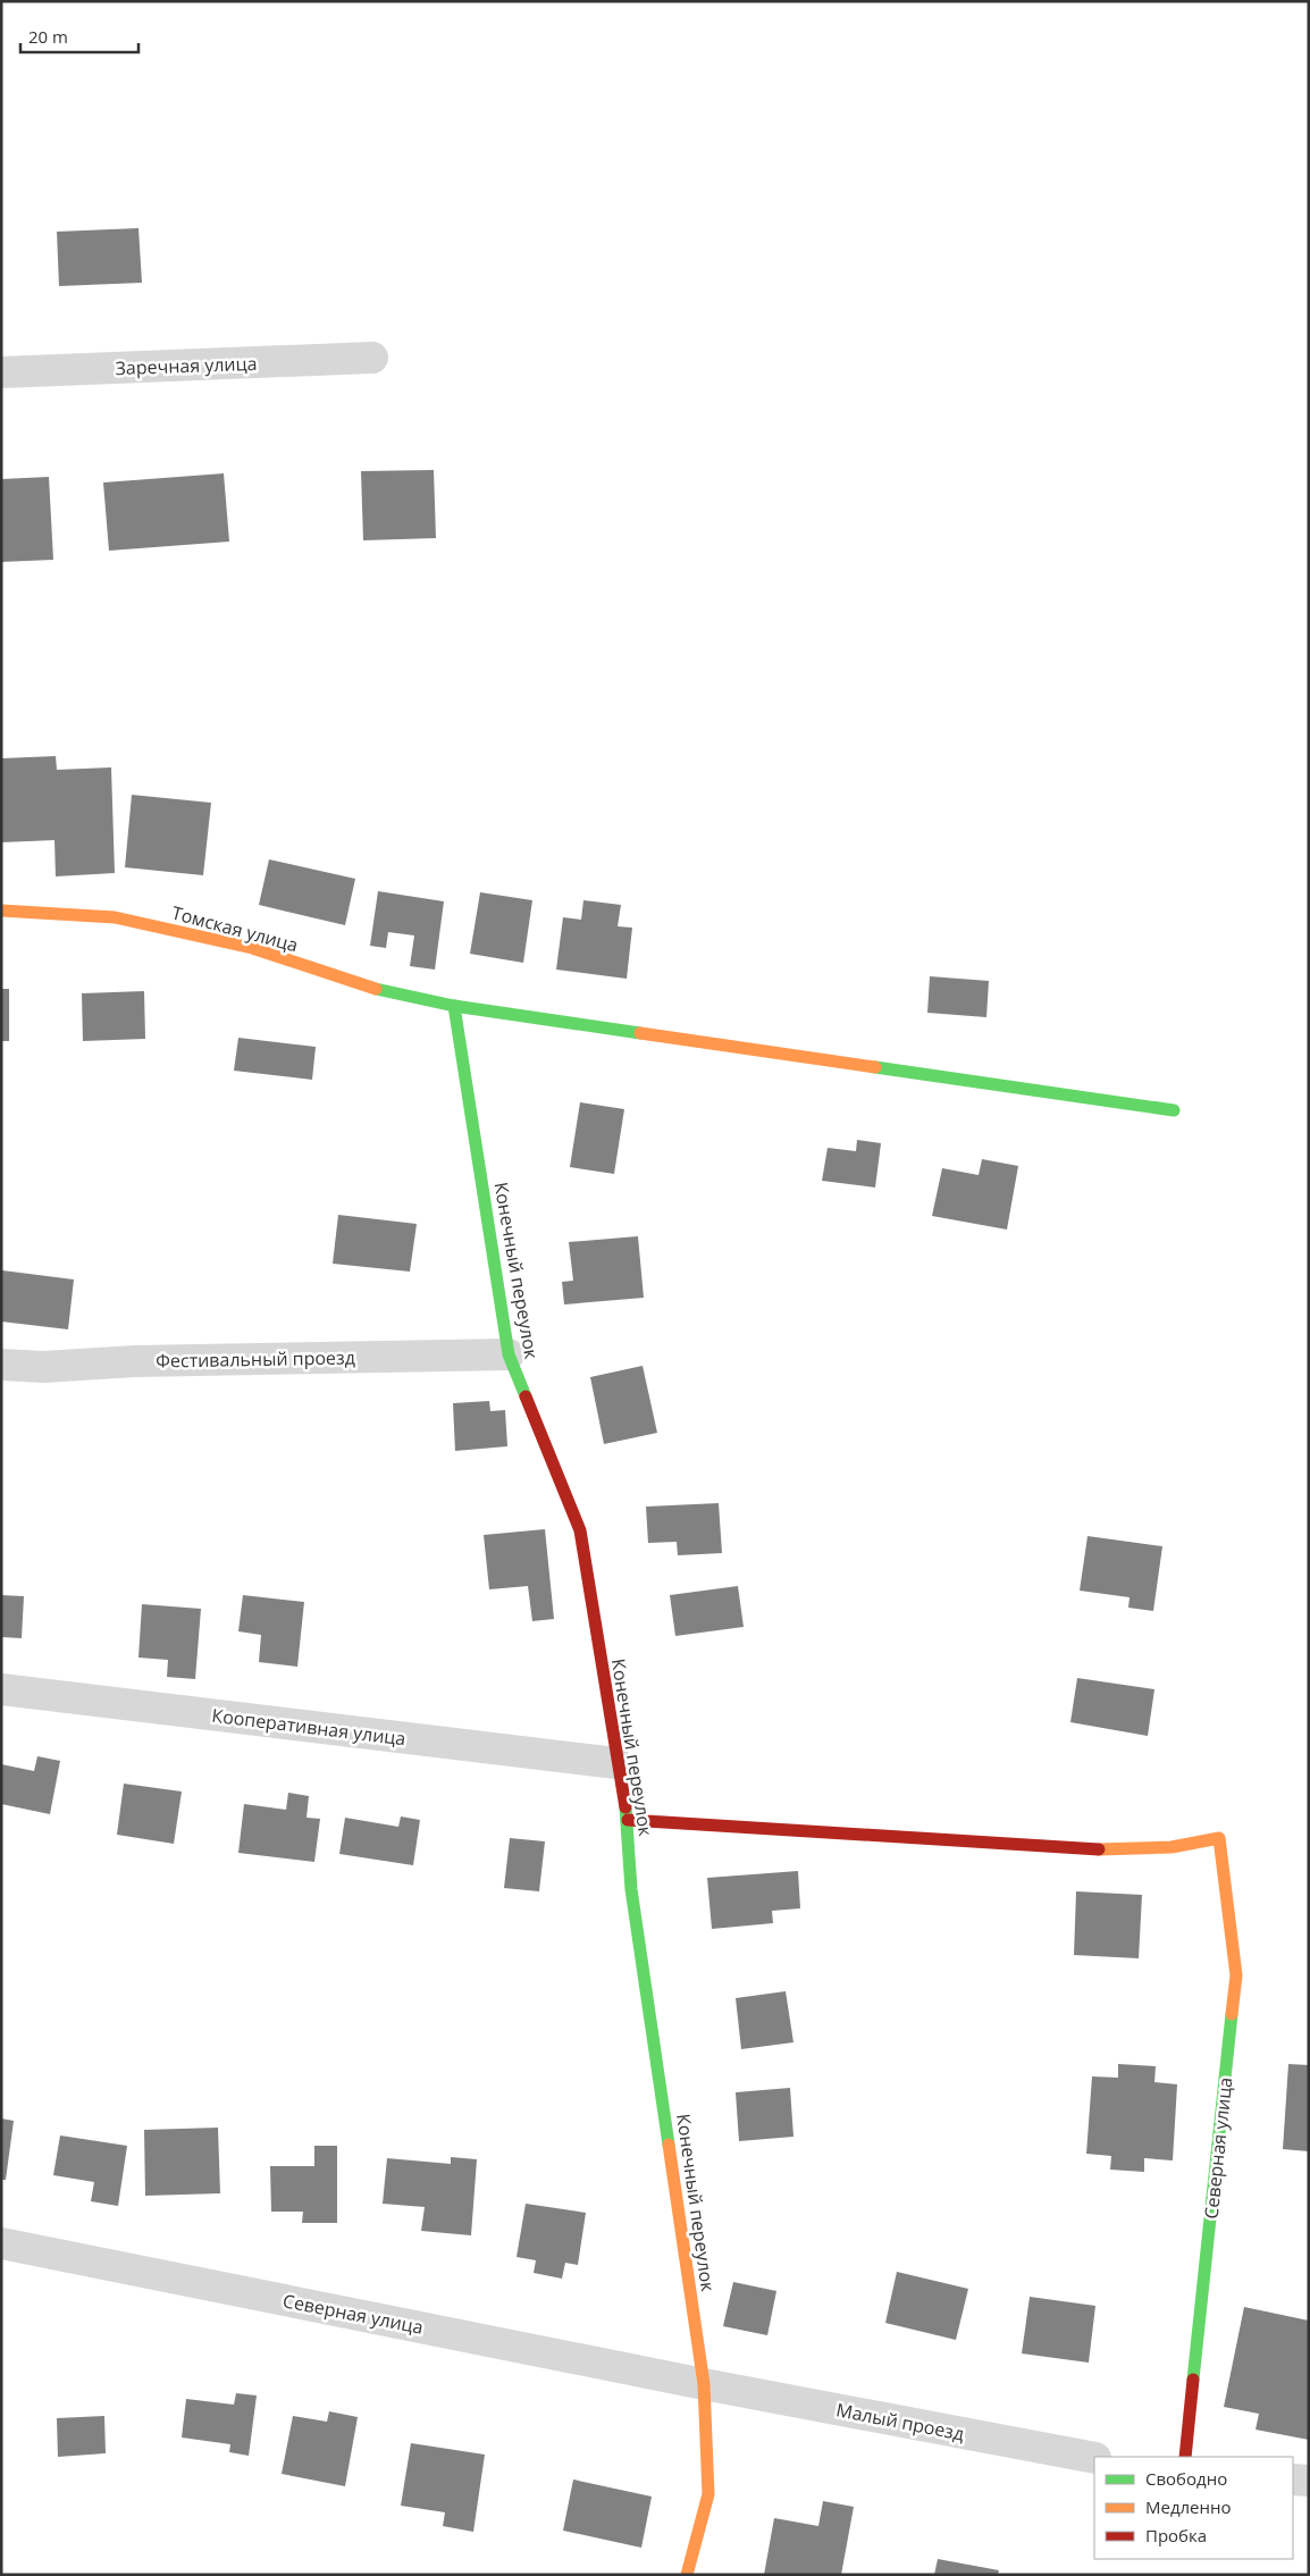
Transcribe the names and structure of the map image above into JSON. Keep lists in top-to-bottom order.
{
  "streets": {
    "street": [
      "Заречная улица",
      "Томская улица",
      "Конечный переулок",
      "Фестивальный проезд",
      "Кооперативная улица",
      "Северная улица",
      "Малый проезд"
    ]
  },
  "crossings": [
    ["Томская улица", "Конечный переулок"],
    ["Конечный переулок", "Фестивальный проезд"],
    ["Конечный переулок", "Кооперативная улица"],
    ["Конечный переулок", "Северная улица"],
    ["Конечный переулок", "Малый проезд"],
    ["Северная улица", "Малый проезд"]
  ],
  "legend": ["Свободно", "Медленно", "Пробка"],
  "scale_bar": "20 m"
}
